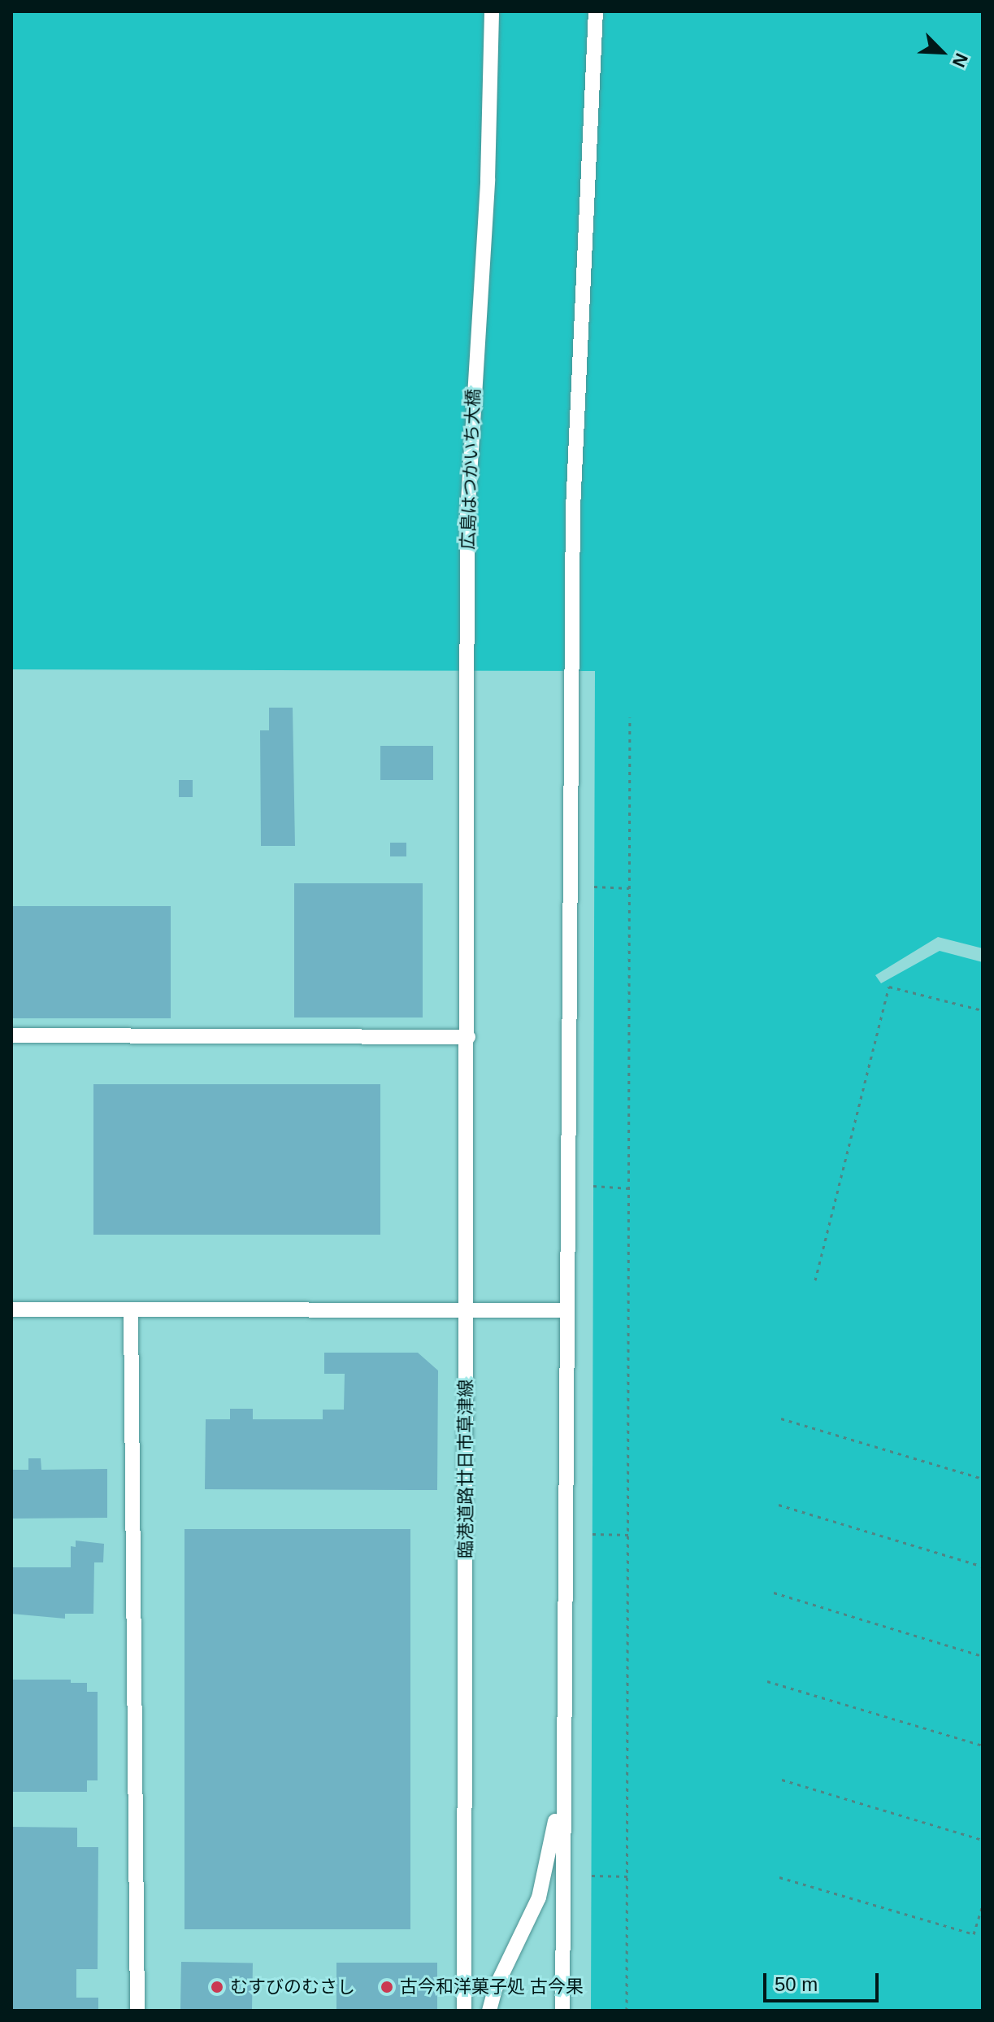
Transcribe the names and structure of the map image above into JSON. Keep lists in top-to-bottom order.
{
  "streets": {
    "street": ["広島はつかいち大橋", "臨港道路廿日市草津線"]
  },
  "crossings": [
    ["広島はつかいち大橋", "臨港道路廿日市草津線"]
  ],
  "places": ["むすびのむさし", "古今和洋菓子処 古今果"],
  "scale_bar": "50 m",
  "north": "bottom right"
}
